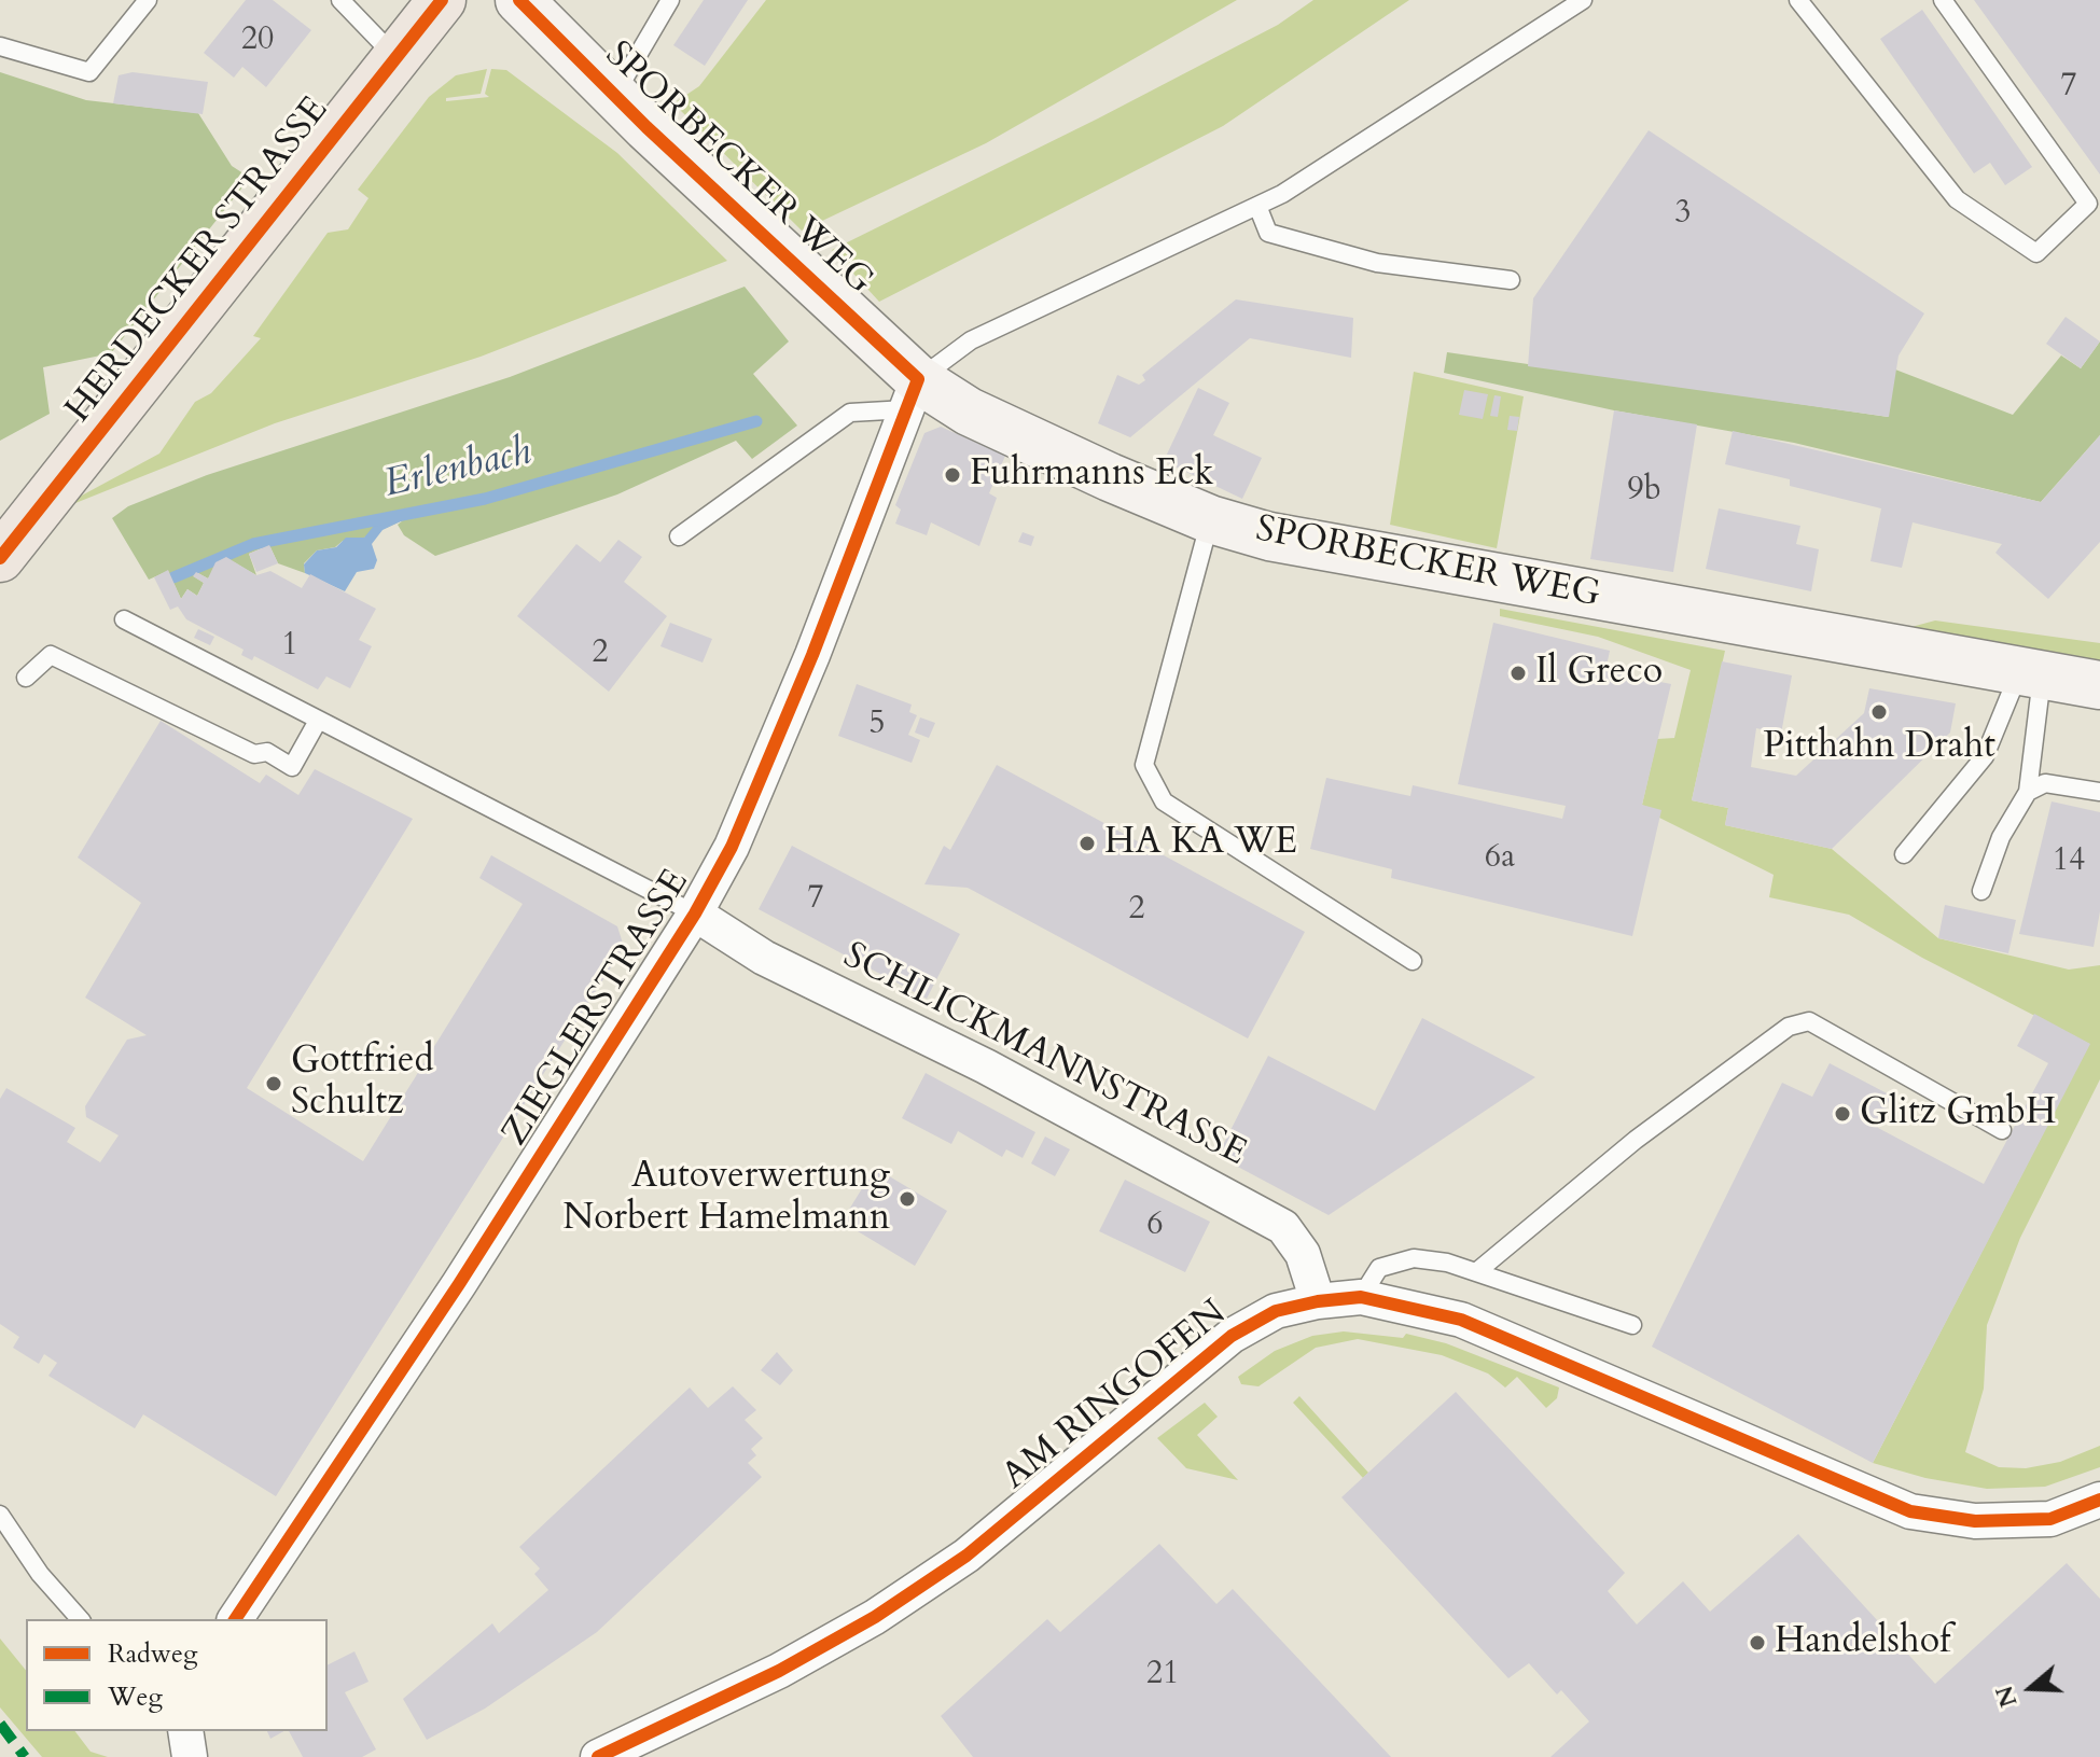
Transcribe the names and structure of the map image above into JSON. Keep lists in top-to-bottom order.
{
  "streets": {
    "main road": ["HERDECKER STRASSE"],
    "street": [
      "SPORBECKER WEG",
      "ZIEGLERSTRASSE",
      "SCHLICKMANNSTRASSE",
      "AM RINGOFEN"
    ]
  },
  "crossings": [
    ["SPORBECKER WEG", "ZIEGLERSTRASSE"],
    ["ZIEGLERSTRASSE", "SCHLICKMANNSTRASSE"],
    ["SCHLICKMANNSTRASSE", "AM RINGOFEN"]
  ],
  "water": ["Erlenbach"],
  "places": [
    "Fuhrmanns Eck",
    "Il Greco",
    "Pitthahn Draht",
    "HA KA WE",
    "Gottfried Schultz",
    "Glitz GmbH",
    "Autoverwertung Norbert Hamelmann",
    "Handelshof"
  ],
  "house_numbers": [
    "20",
    "7",
    "3",
    "9b",
    "1",
    "2",
    "5",
    "6a",
    "14",
    "7",
    "2",
    "6",
    "21"
  ],
  "legend": ["Radweg", "Weg"],
  "north": "left"
}
